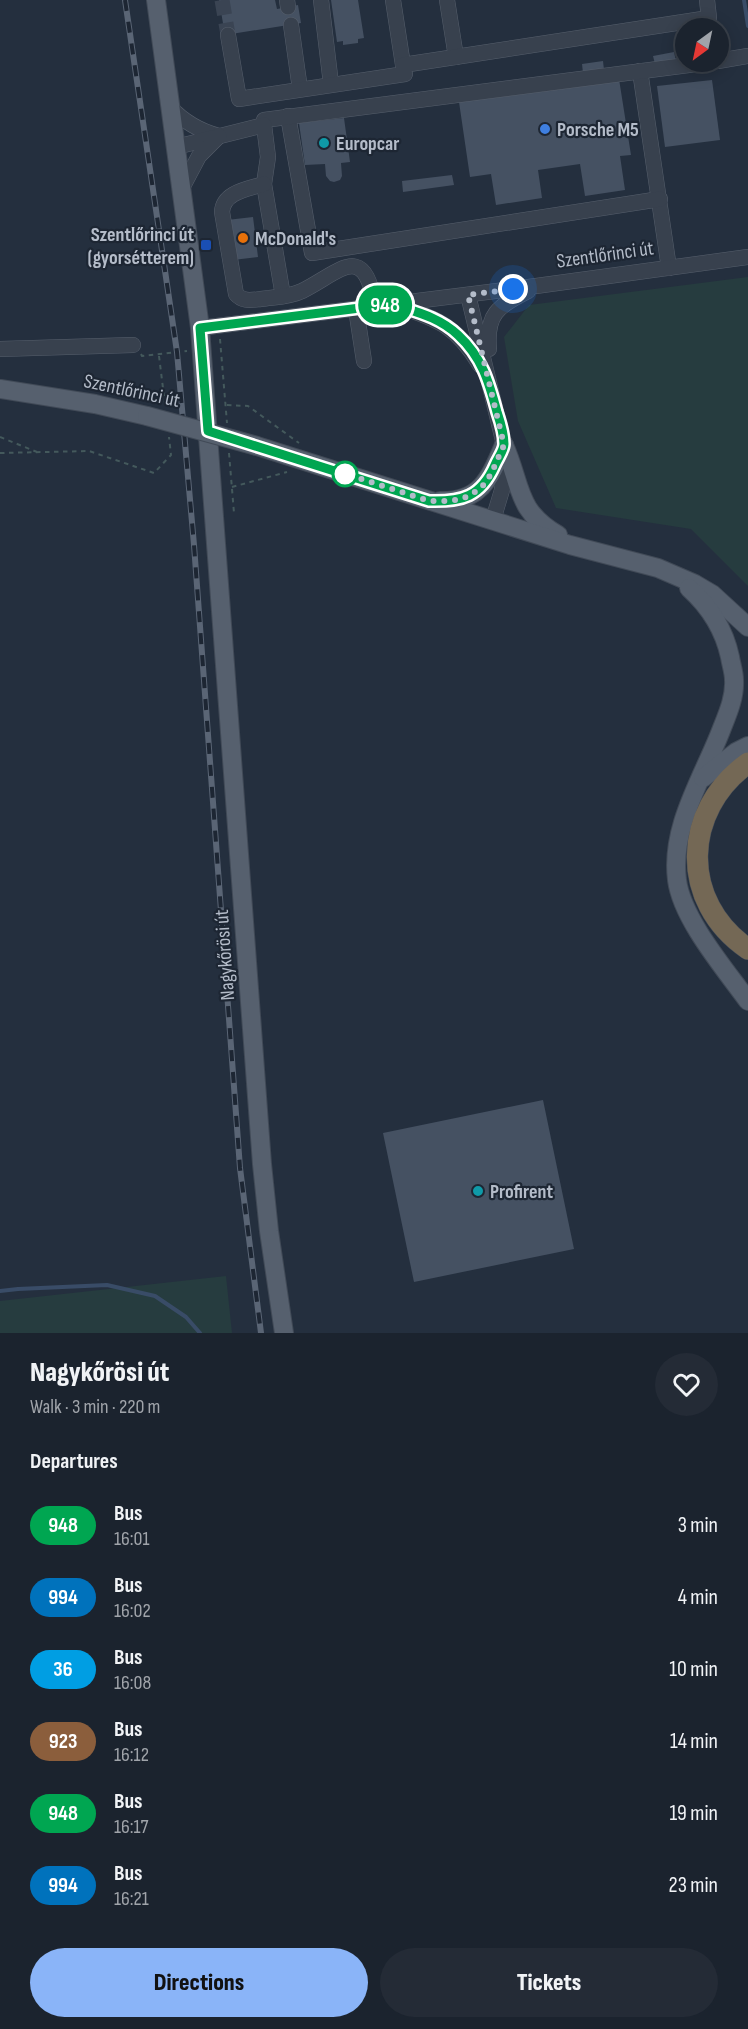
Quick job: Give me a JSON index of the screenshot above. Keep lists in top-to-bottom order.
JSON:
{
  "streets": {
    "main road": ["Szentlőrinci út", "Nagykőrösi út"]
  },
  "crossings": [
    ["Szentlőrinci út", "Nagykőrösi út"]
  ],
  "places": {
    "other": [
      "Porsche M5",
      "Europcar",
      "McDonald's",
      "Profirent"
    ],
    "transit": ["Szentlőrinci út (gyorsétterem)"]
  },
  "lines": ["bus line 948"],
  "north": "bottom left",
  "page": {
    "on_map": "948",
    "heading": [
      ["Nagykőrösi út", "Walk · 3 min · 220 m"],
      "Departures"
    ],
    "list": [
      {
        "mark": "948",
        "name": "Bus",
        "note": "16:01",
        "value": "3 min"
      },
      {
        "mark": "994",
        "name": "Bus",
        "note": "16:02",
        "value": "4 min"
      },
      {
        "mark": "36",
        "name": "Bus",
        "note": "16:08",
        "value": "10 min"
      },
      {
        "mark": "923",
        "name": "Bus",
        "note": "16:12",
        "value": "14 min"
      },
      {
        "mark": "948",
        "name": "Bus",
        "note": "16:17",
        "value": "19 min"
      },
      {
        "mark": "994",
        "name": "Bus",
        "note": "16:21",
        "value": "23 min"
      }
    ],
    "buttons": ["Directions", "Tickets"]
  }
}
